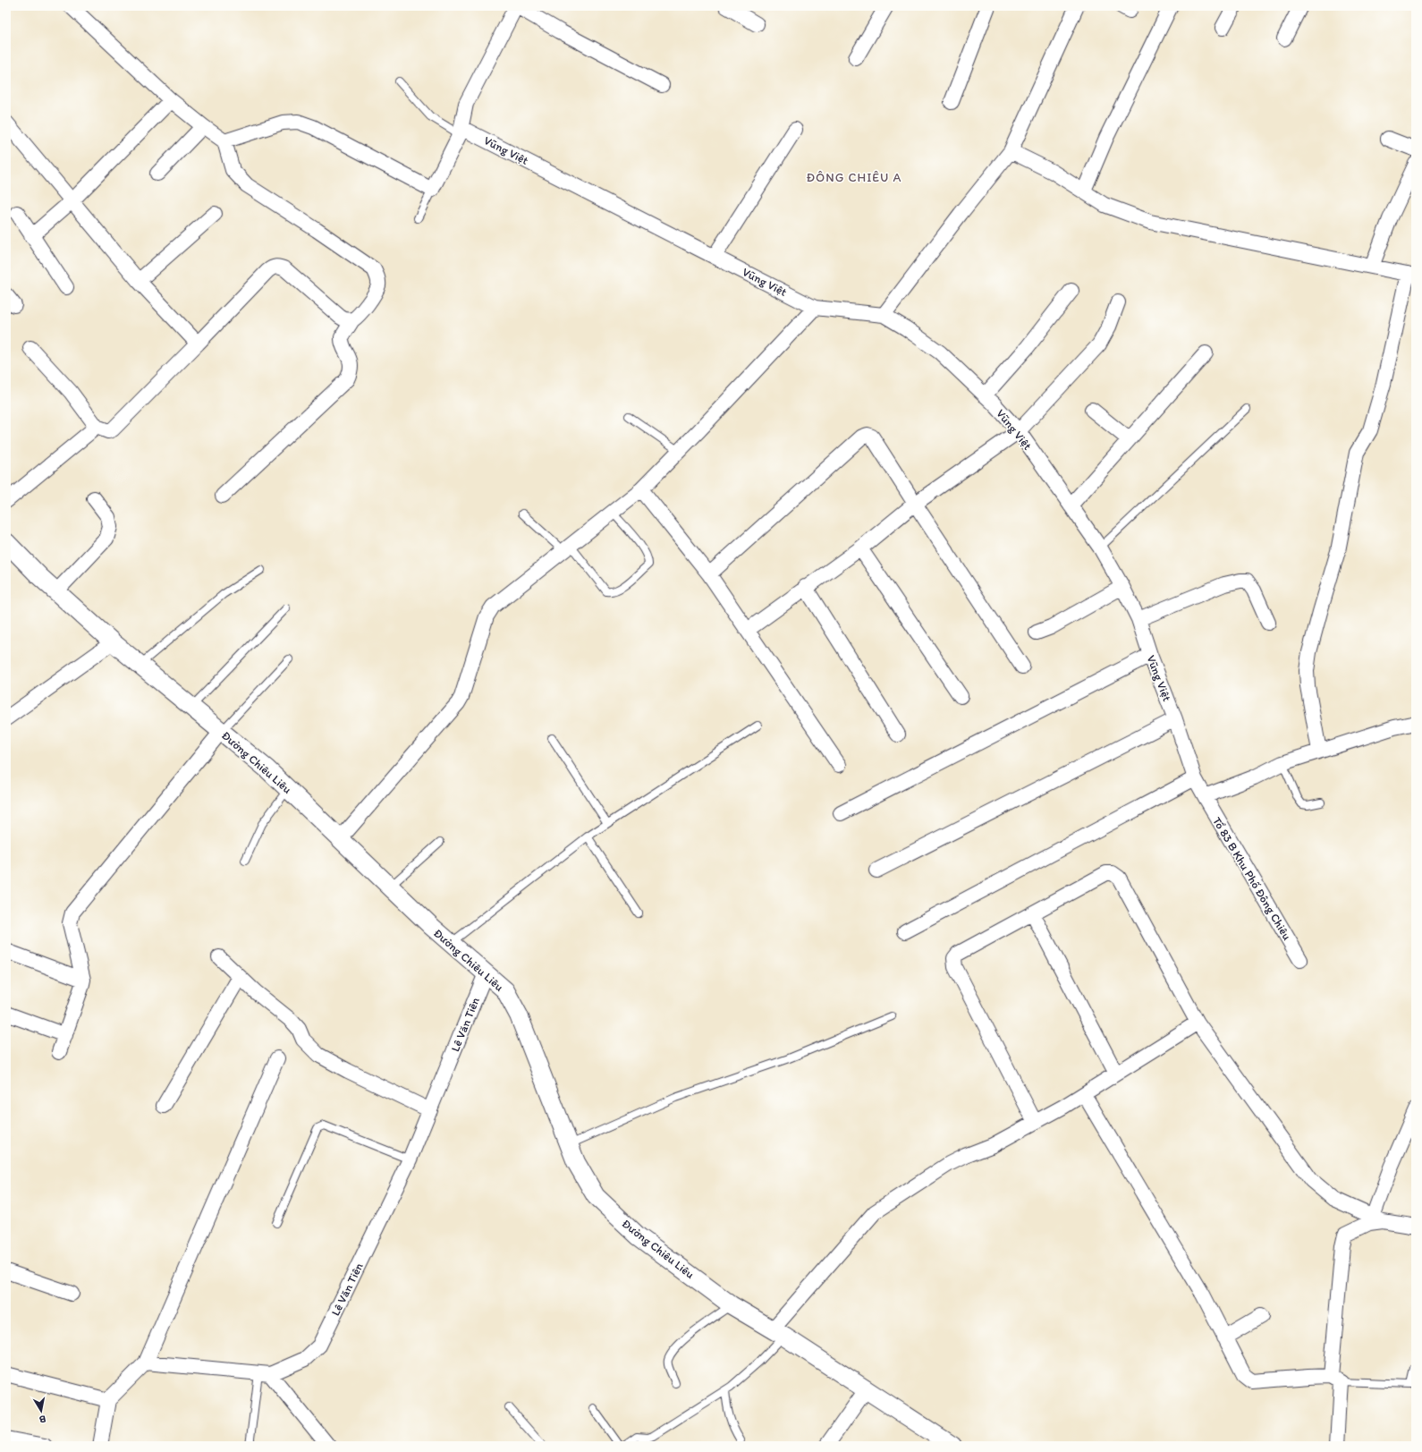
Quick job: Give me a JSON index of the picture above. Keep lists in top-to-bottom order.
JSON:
{
  "streets": {
    "street": [
      "Vũng Việt",
      "Đường Chiêu Liêu",
      "Tổ 83 B Khu Phố Đông Chiêu",
      "Lê Văn Tiên"
    ]
  },
  "crossings": [
    ["Vũng Việt", "Tổ 83 B Khu Phố Đông Chiêu"],
    ["Đường Chiêu Liêu", "Lê Văn Tiên"]
  ],
  "districts": ["ĐÔNG CHIÊU A"],
  "north": "bottom"
}
